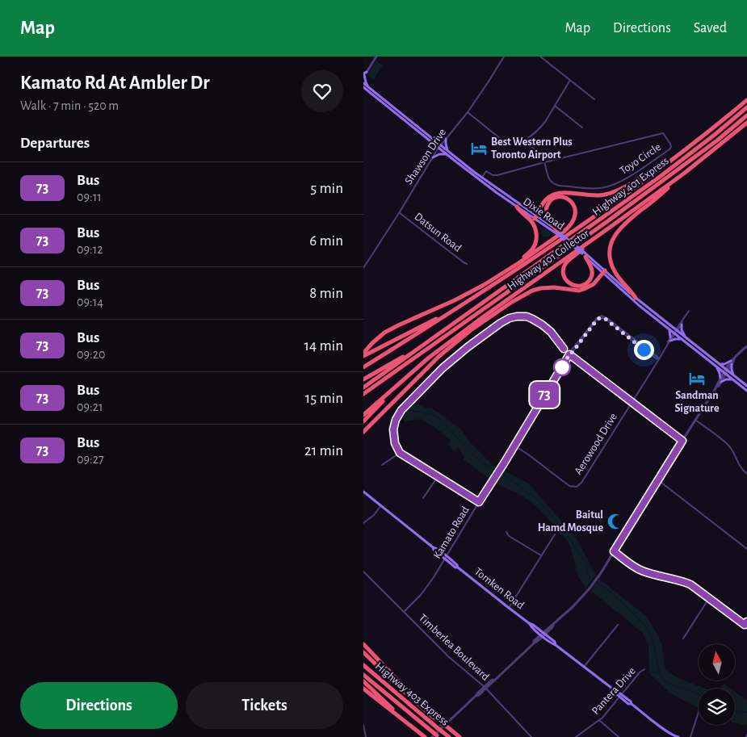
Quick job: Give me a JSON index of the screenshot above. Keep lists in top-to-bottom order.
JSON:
{
  "streets": {
    "highway": ["Highway 401 Express", "Highway 401 Collector", "Highway 403 Express"],
    "main road": ["Dixie Road", "Tomken Road"],
    "street": [
      "Shawson Drive",
      "Toyo Circle",
      "Datsun Road",
      "Aerowood Drive",
      "Kamato Road",
      "Timberlea Boulevard",
      "Pantera Drive"
    ]
  },
  "crossings": [
    ["Shawson Drive", "Dixie Road"],
    ["Shawson Drive", "Datsun Road"],
    ["Toyo Circle", "Dixie Road"],
    ["Dixie Road", "Aerowood Drive"],
    ["Aerowood Drive", "Kamato Road"],
    ["Kamato Road", "Tomken Road"],
    ["Kamato Road", "Timberlea Boulevard"],
    ["Tomken Road", "Pantera Drive"]
  ],
  "places": {
    "hotel": ["Best Western Plus Toronto Airport", "Sandman Signature"],
    "mosque": ["Baitul Hamd Mosque"]
  },
  "lines": ["bus line 73"],
  "north": "top",
  "page": {
    "header": "Map",
    "nav": ["Map", "Directions", "Saved"],
    "heading": [
      ["Kamato Rd At Ambler Dr", "Walk · 7 min · 520 m"],
      "Departures"
    ],
    "on_map": "73",
    "list": [
      {
        "mark": "73",
        "name": "Bus",
        "note": "09:11",
        "value": "5 min"
      },
      {
        "mark": "73",
        "name": "Bus",
        "note": "09:12",
        "value": "6 min"
      },
      {
        "mark": "73",
        "name": "Bus",
        "note": "09:14",
        "value": "8 min"
      },
      {
        "mark": "73",
        "name": "Bus",
        "note": "09:20",
        "value": "14 min"
      },
      {
        "mark": "73",
        "name": "Bus",
        "note": "09:21",
        "value": "15 min"
      },
      {
        "mark": "73",
        "name": "Bus",
        "note": "09:27",
        "value": "21 min"
      }
    ],
    "buttons": ["Directions", "Tickets"]
  }
}
